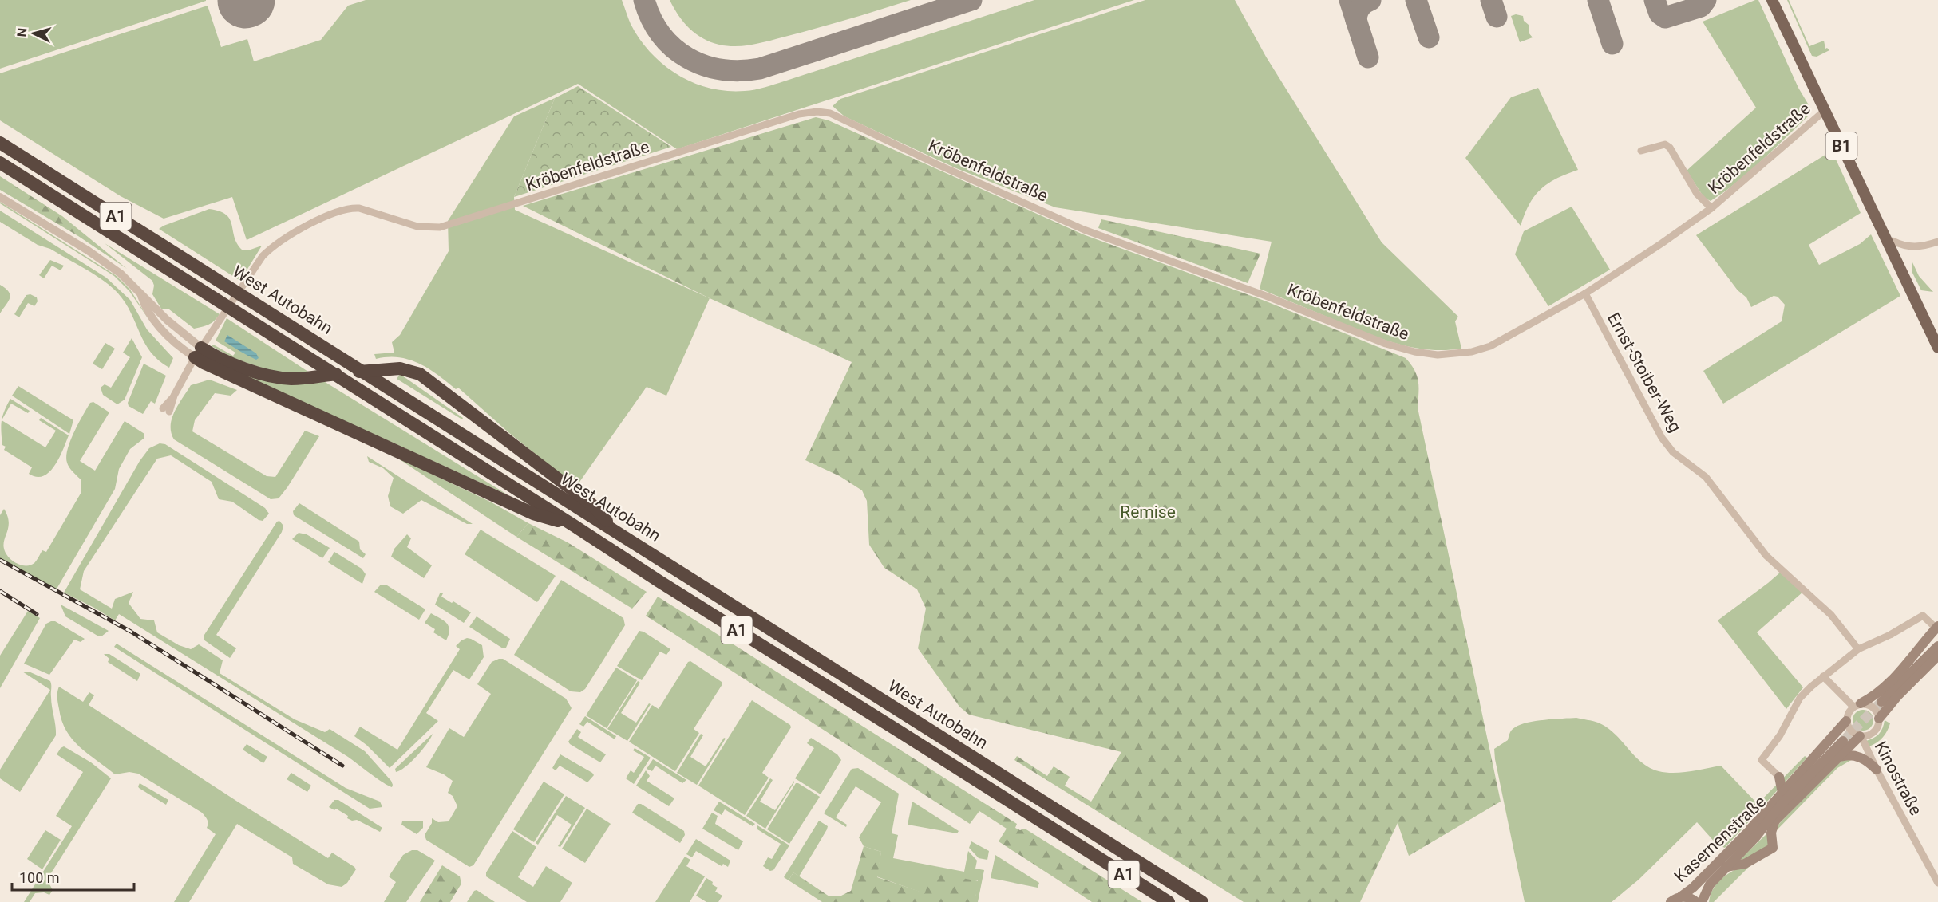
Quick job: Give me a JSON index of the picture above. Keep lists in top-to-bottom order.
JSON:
{
  "streets": {
    "highway": ["A1", "West Autobahn"],
    "main road": ["B1", "Kasernenstraße"],
    "street": ["Kröbenfeldstraße", "Ernst-Stoiber-Weg", "Kinostraße"]
  },
  "crossings": [
    ["B1", "Kröbenfeldstraße"],
    ["Kröbenfeldstraße", "Ernst-Stoiber-Weg"]
  ],
  "parks": ["Remise"],
  "scale_bar": "100 m",
  "north": "left"
}
